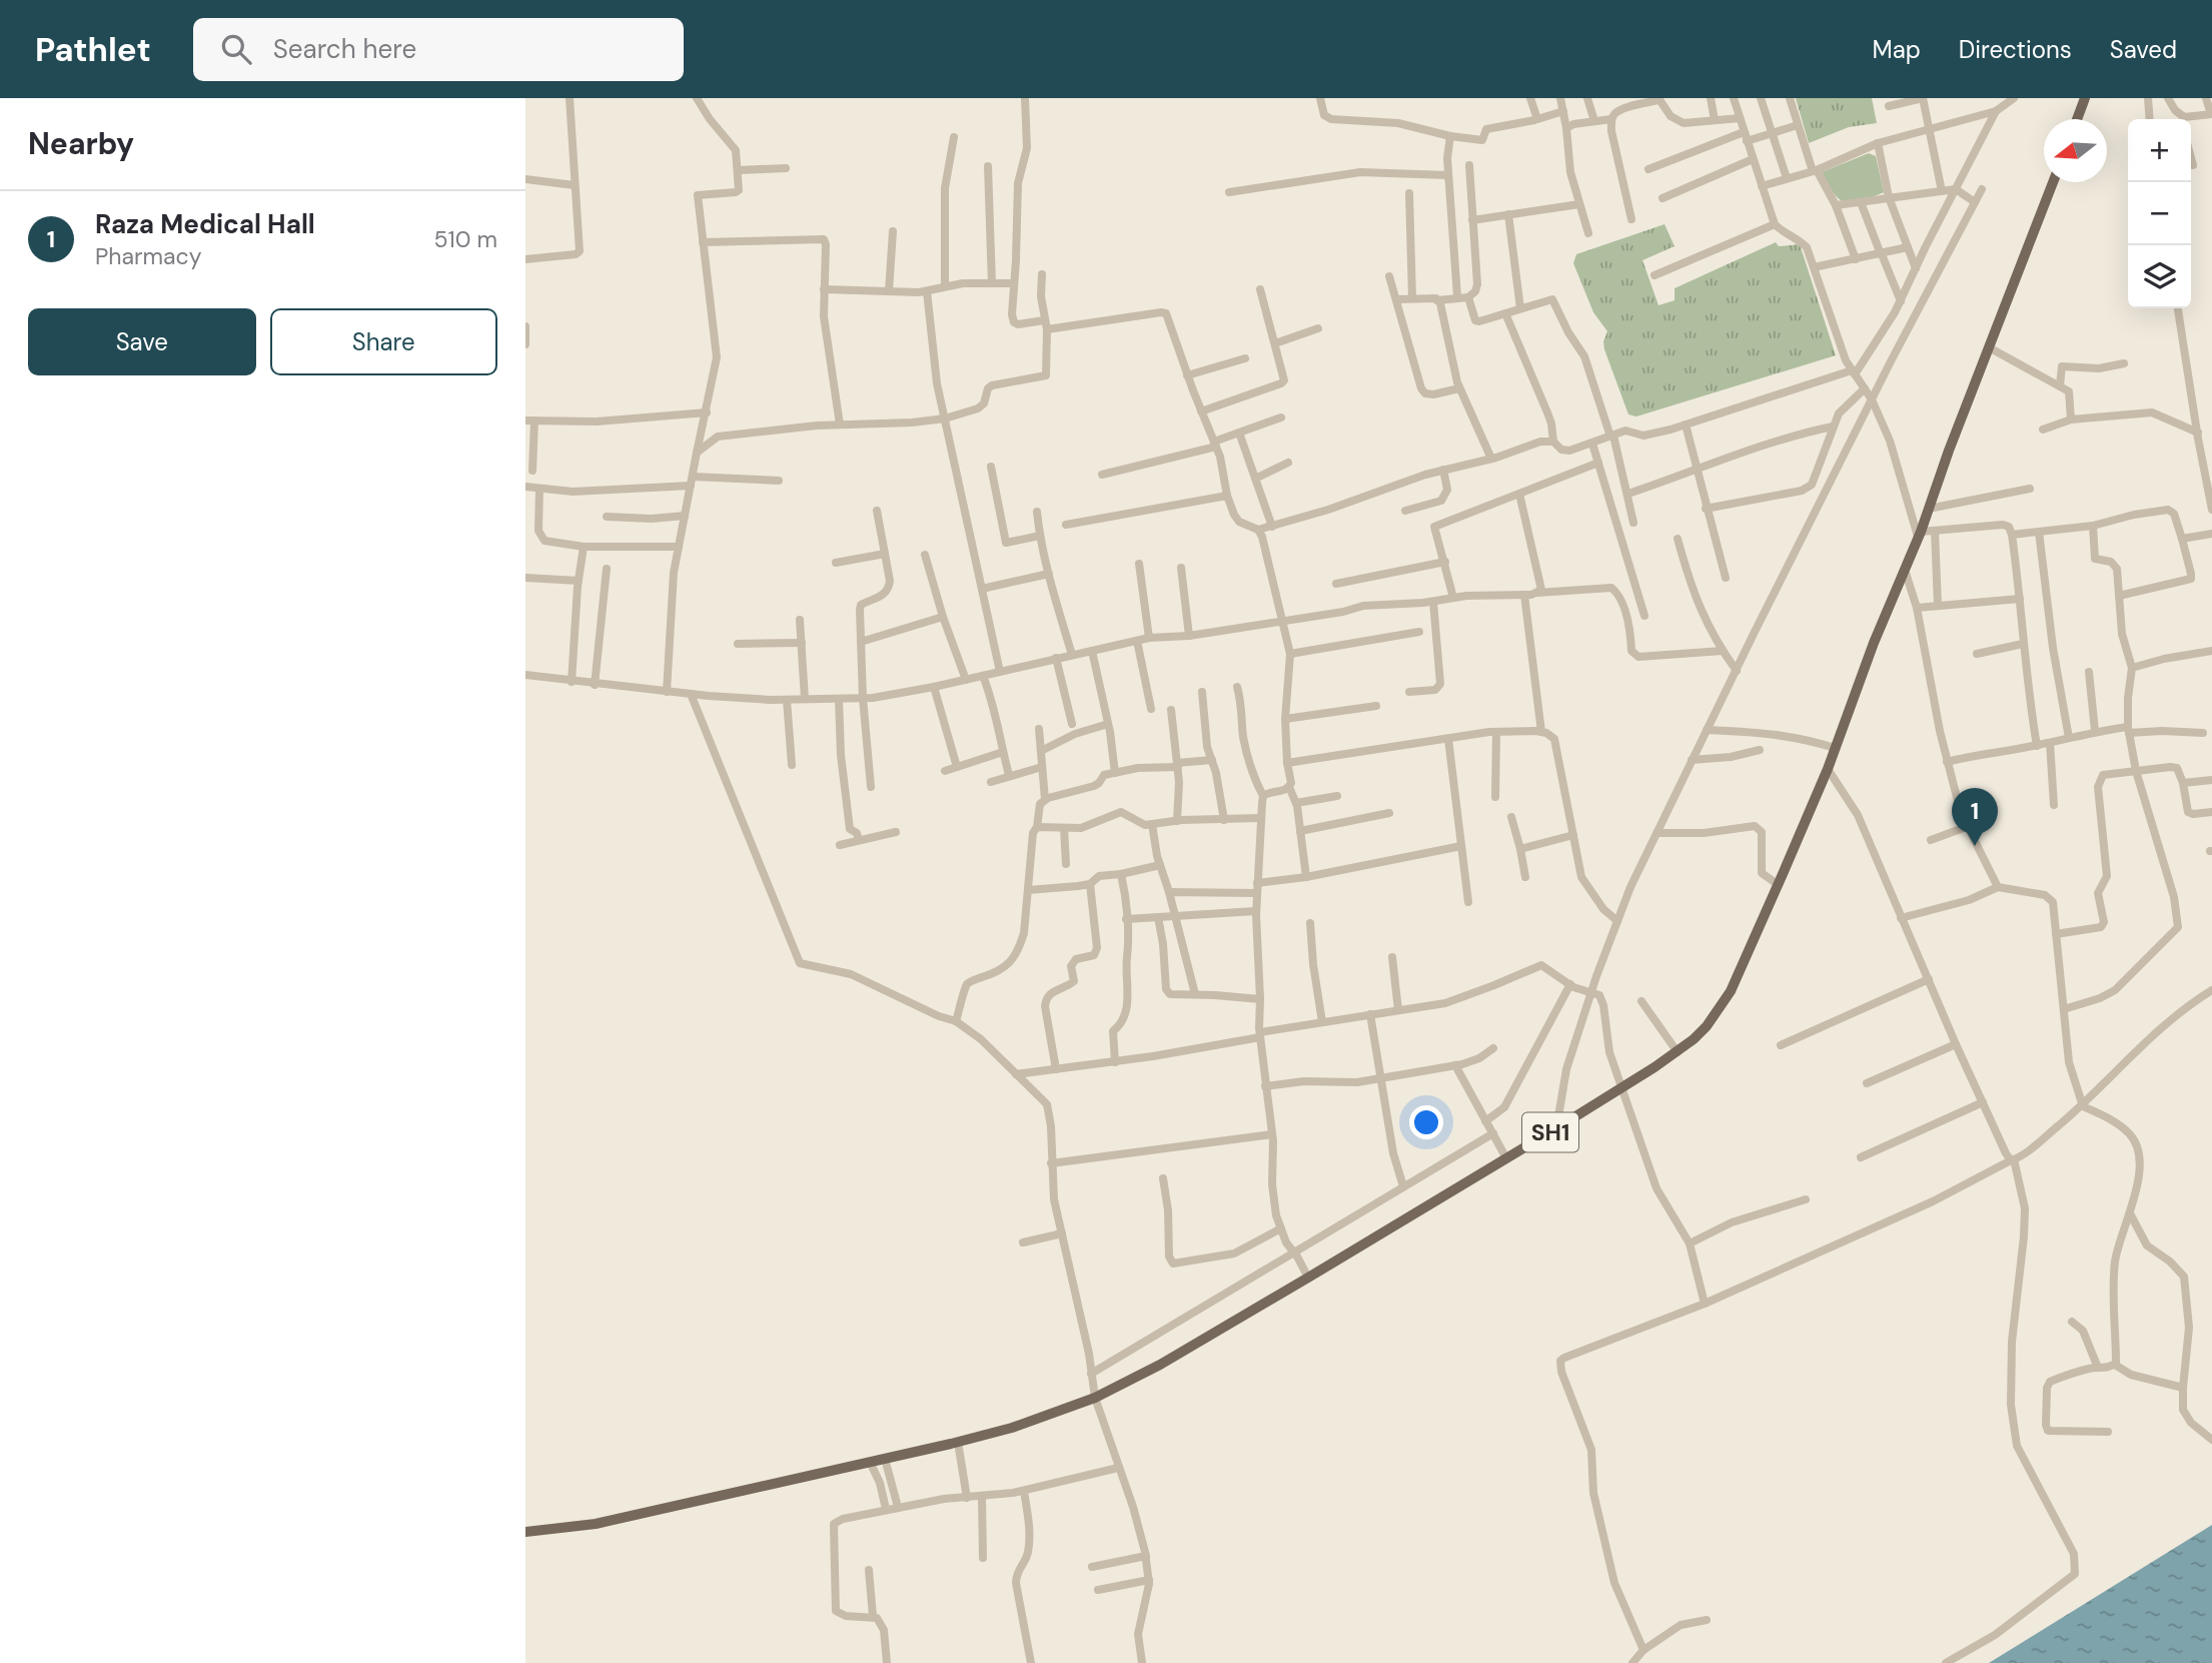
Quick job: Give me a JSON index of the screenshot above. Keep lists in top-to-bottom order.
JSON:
{
  "streets": {
    "main road": ["SH1"]
  },
  "north": "left",
  "page": {
    "header": "Pathlet",
    "search": "Search here",
    "nav": ["Map", "Directions", "Saved"],
    "heading": "Nearby",
    "map_buttons": ["+", "−"],
    "list": [
      {
        "mark": "1",
        "name": "Raza Medical Hall",
        "note": "Pharmacy",
        "value": "510 m"
      }
    ],
    "buttons": ["Save", "Share"],
    "pins": "1"
  }
}
